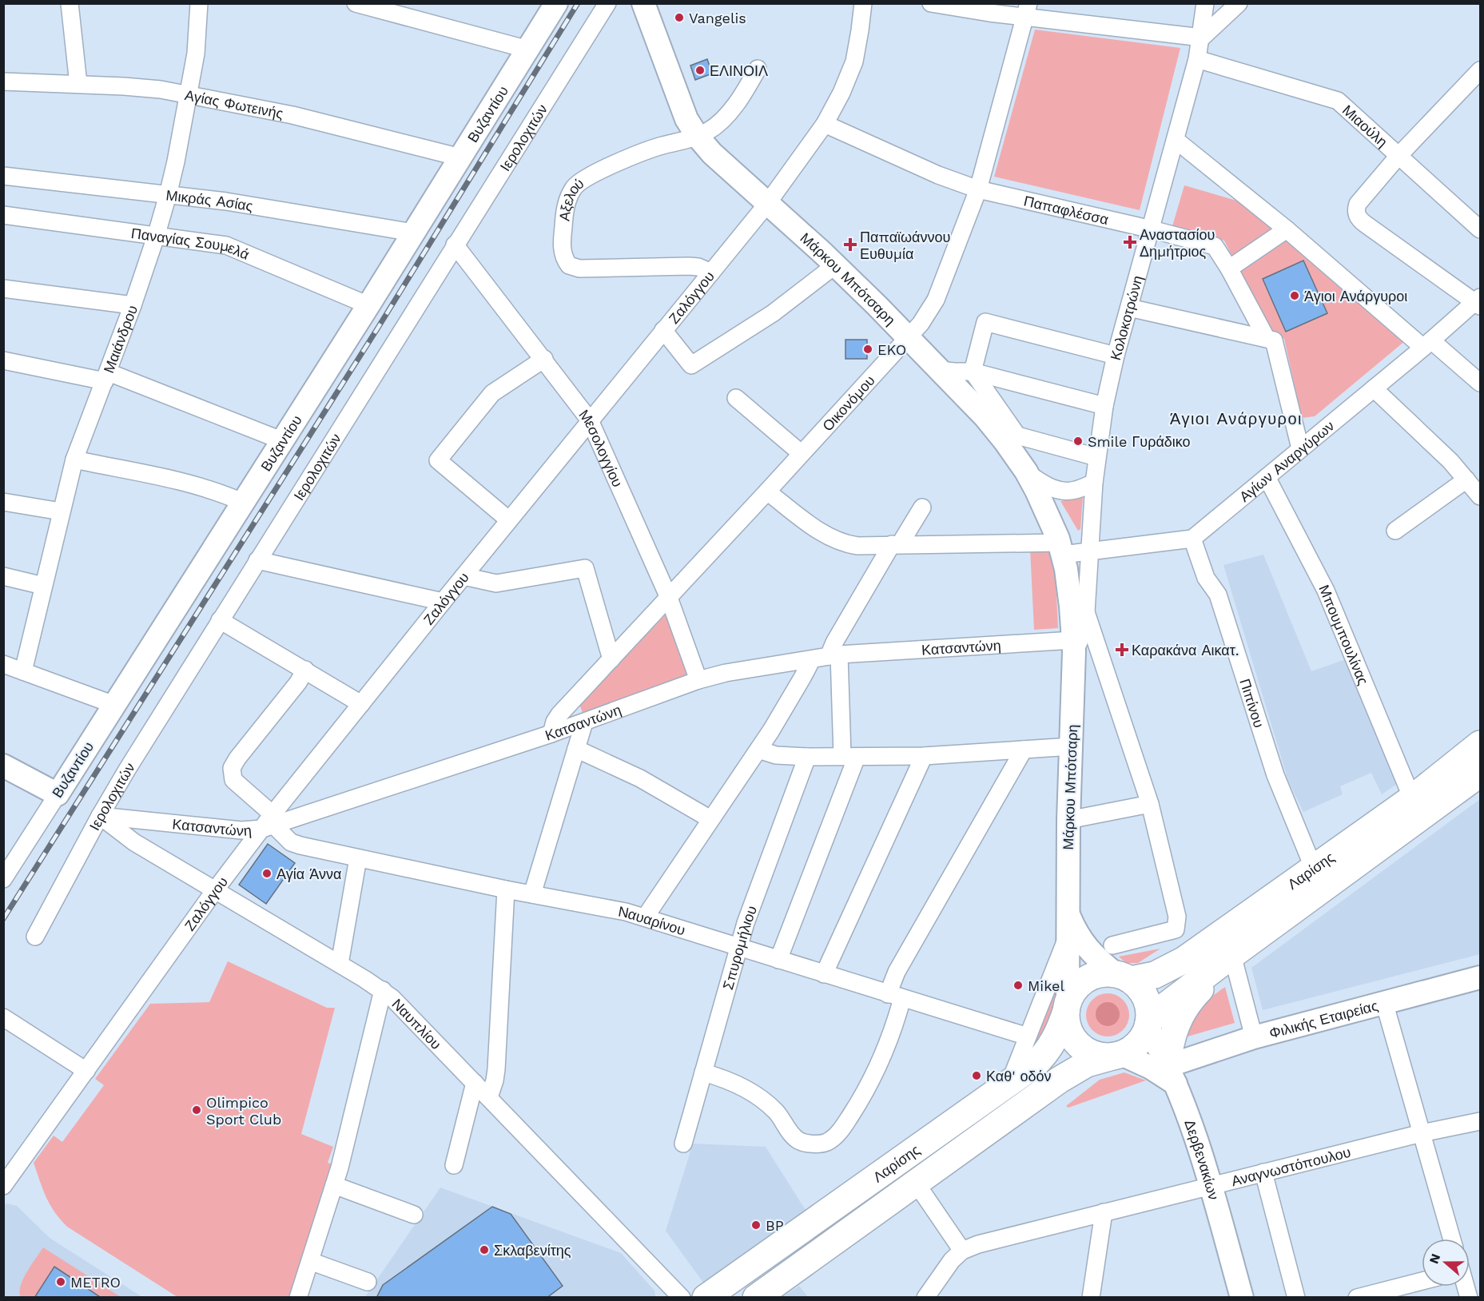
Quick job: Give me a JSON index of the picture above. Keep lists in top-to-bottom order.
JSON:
{
  "streets": {
    "main road": ["Λαρίσης"],
    "street": [
      "Αγίας Φωτεινής",
      "Βυζαντίου",
      "Μιαούλη",
      "Ιερολοχιτών",
      "Μικράς Ασίας",
      "Αξελού",
      "Παπαφλέσσα",
      "Παναγίας Σουμελά",
      "Μάρκου Μπότσαρη",
      "Ζαλόγγου",
      "Κολοκοτρώνη",
      "Μαιάνδρου",
      "Οικονόμου",
      "Μεσολογγίου",
      "Αγίων Αναργύρων",
      "Μπουμπουλίνας",
      "Κατσαντώνη",
      "Πιπίνου",
      "Ναυαρίνου",
      "Σπυρομήλιου",
      "Φιλικής Εταιρείας",
      "Ναυπλίου",
      "Δερβενακίων",
      "Αναγνωστόπουλου"
    ]
  },
  "crossings": [
    ["Αγίας Φωτεινής", "Βυζαντίου"],
    ["Αγίας Φωτεινής", "Μαιάνδρου"],
    ["Βυζαντίου", "Μικράς Ασίας"],
    ["Βυζαντίου", "Παναγίας Σουμελά"],
    ["Μιαούλη", "Κολοκοτρώνη"],
    ["Ιερολοχιτών", "Μεσολογγίου"],
    ["Ιερολοχιτών", "Κατσαντώνη"],
    ["Ιερολοχιτών", "Ναυπλίου"],
    ["Μικράς Ασίας", "Μαιάνδρου"],
    ["Αξελού", "Μάρκου Μπότσαρη"],
    ["Αξελού", "Ζαλόγγου"],
    ["Παπαφλέσσα", "Ζαλόγγου"],
    ["Παπαφλέσσα", "Κολοκοτρώνη"],
    ["Παπαφλέσσα", "Οικονόμου"],
    ["Παπαφλέσσα", "Αγίων Αναργύρων"],
    ["Παναγίας Σουμελά", "Μαιάνδρου"],
    ["Μάρκου Μπότσαρη", "Ζαλόγγου"],
    ["Μάρκου Μπότσαρη", "Κολοκοτρώνη"],
    ["Μάρκου Μπότσαρη", "Οικονόμου"],
    ["Μάρκου Μπότσαρη", "Κατσαντώνη"],
    ["Μάρκου Μπότσαρη", "Λαρίσης"],
    ["Μάρκου Μπότσαρη", "Δερβενακίων"],
    ["Ζαλόγγου", "Μεσολογγίου"],
    ["Ζαλόγγου", "Κατσαντώνη"],
    ["Ζαλόγγου", "Ναυαρίνου"],
    ["Ζαλόγγου", "Ναυπλίου"],
    ["Οικονόμου", "Μεσολογγίου"],
    ["Οικονόμου", "Κατσαντώνη"],
    ["Μεσολογγίου", "Κατσαντώνη"],
    ["Αγίων Αναργύρων", "Μπουμπουλίνας"],
    ["Αγίων Αναργύρων", "Πιπίνου"],
    ["Μπουμπουλίνας", "Λαρίσης"],
    ["Κατσαντώνη", "Ναυαρίνου"],
    ["Κατσαντώνη", "Ναυπλίου"],
    ["Πιπίνου", "Λαρίσης"],
    ["Λαρίσης", "Δερβενακίων"],
    ["Ναυαρίνου", "Σπυρομήλιου"],
    ["Φιλικής Εταιρείας", "Δερβενακίων"],
    ["Δερβενακίων", "Αναγνωστόπουλου"]
  ],
  "districts": ["Άγιοι Ανάργυροι"],
  "places": {
    "other": [
      "Vangelis",
      "ΕΛΙΝΟΙΛ",
      "Άγιοι Ανάργυροι",
      "EKO",
      "Smile Γυράδικο",
      "Αγία Άννα",
      "Mikel",
      "Καθ' οδόν",
      "Olimpico Sport Club",
      "BP",
      "Σκλαβενίτης",
      "METRO"
    ],
    "health": ["Αναστασίου Δημήτριος", "Παπαϊωάννου Ευθυμία", "Καρακάνα Αικατ."]
  },
  "north": "left"
}
